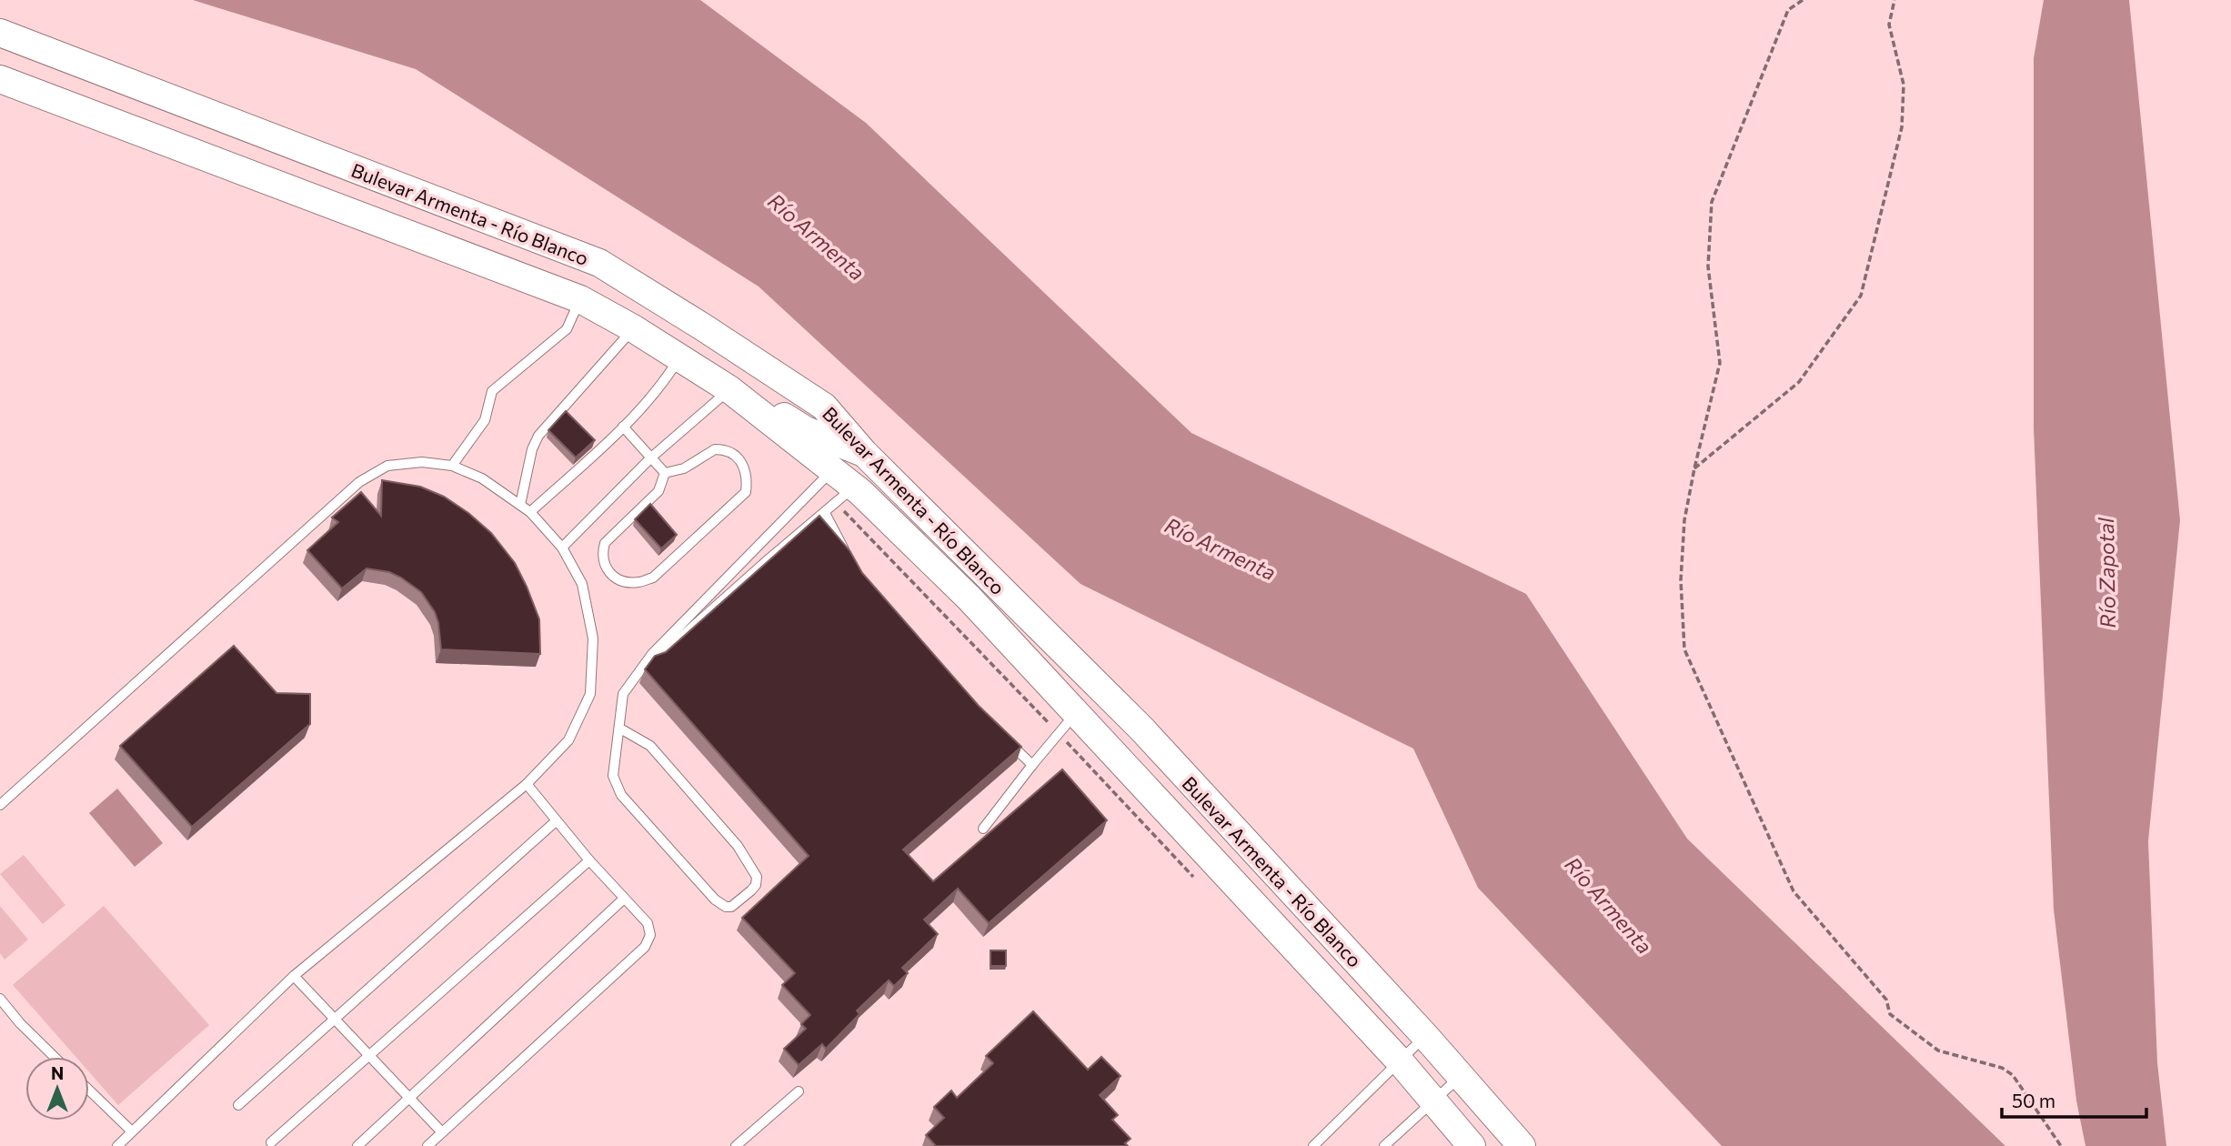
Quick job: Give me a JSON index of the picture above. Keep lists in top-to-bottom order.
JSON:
{
  "streets": {
    "main road": ["Bulevar Armenta - Río Blanco"]
  },
  "water": ["Río Armenta", "Río Zapotal"],
  "scale_bar": "50 m",
  "north": "top"
}
